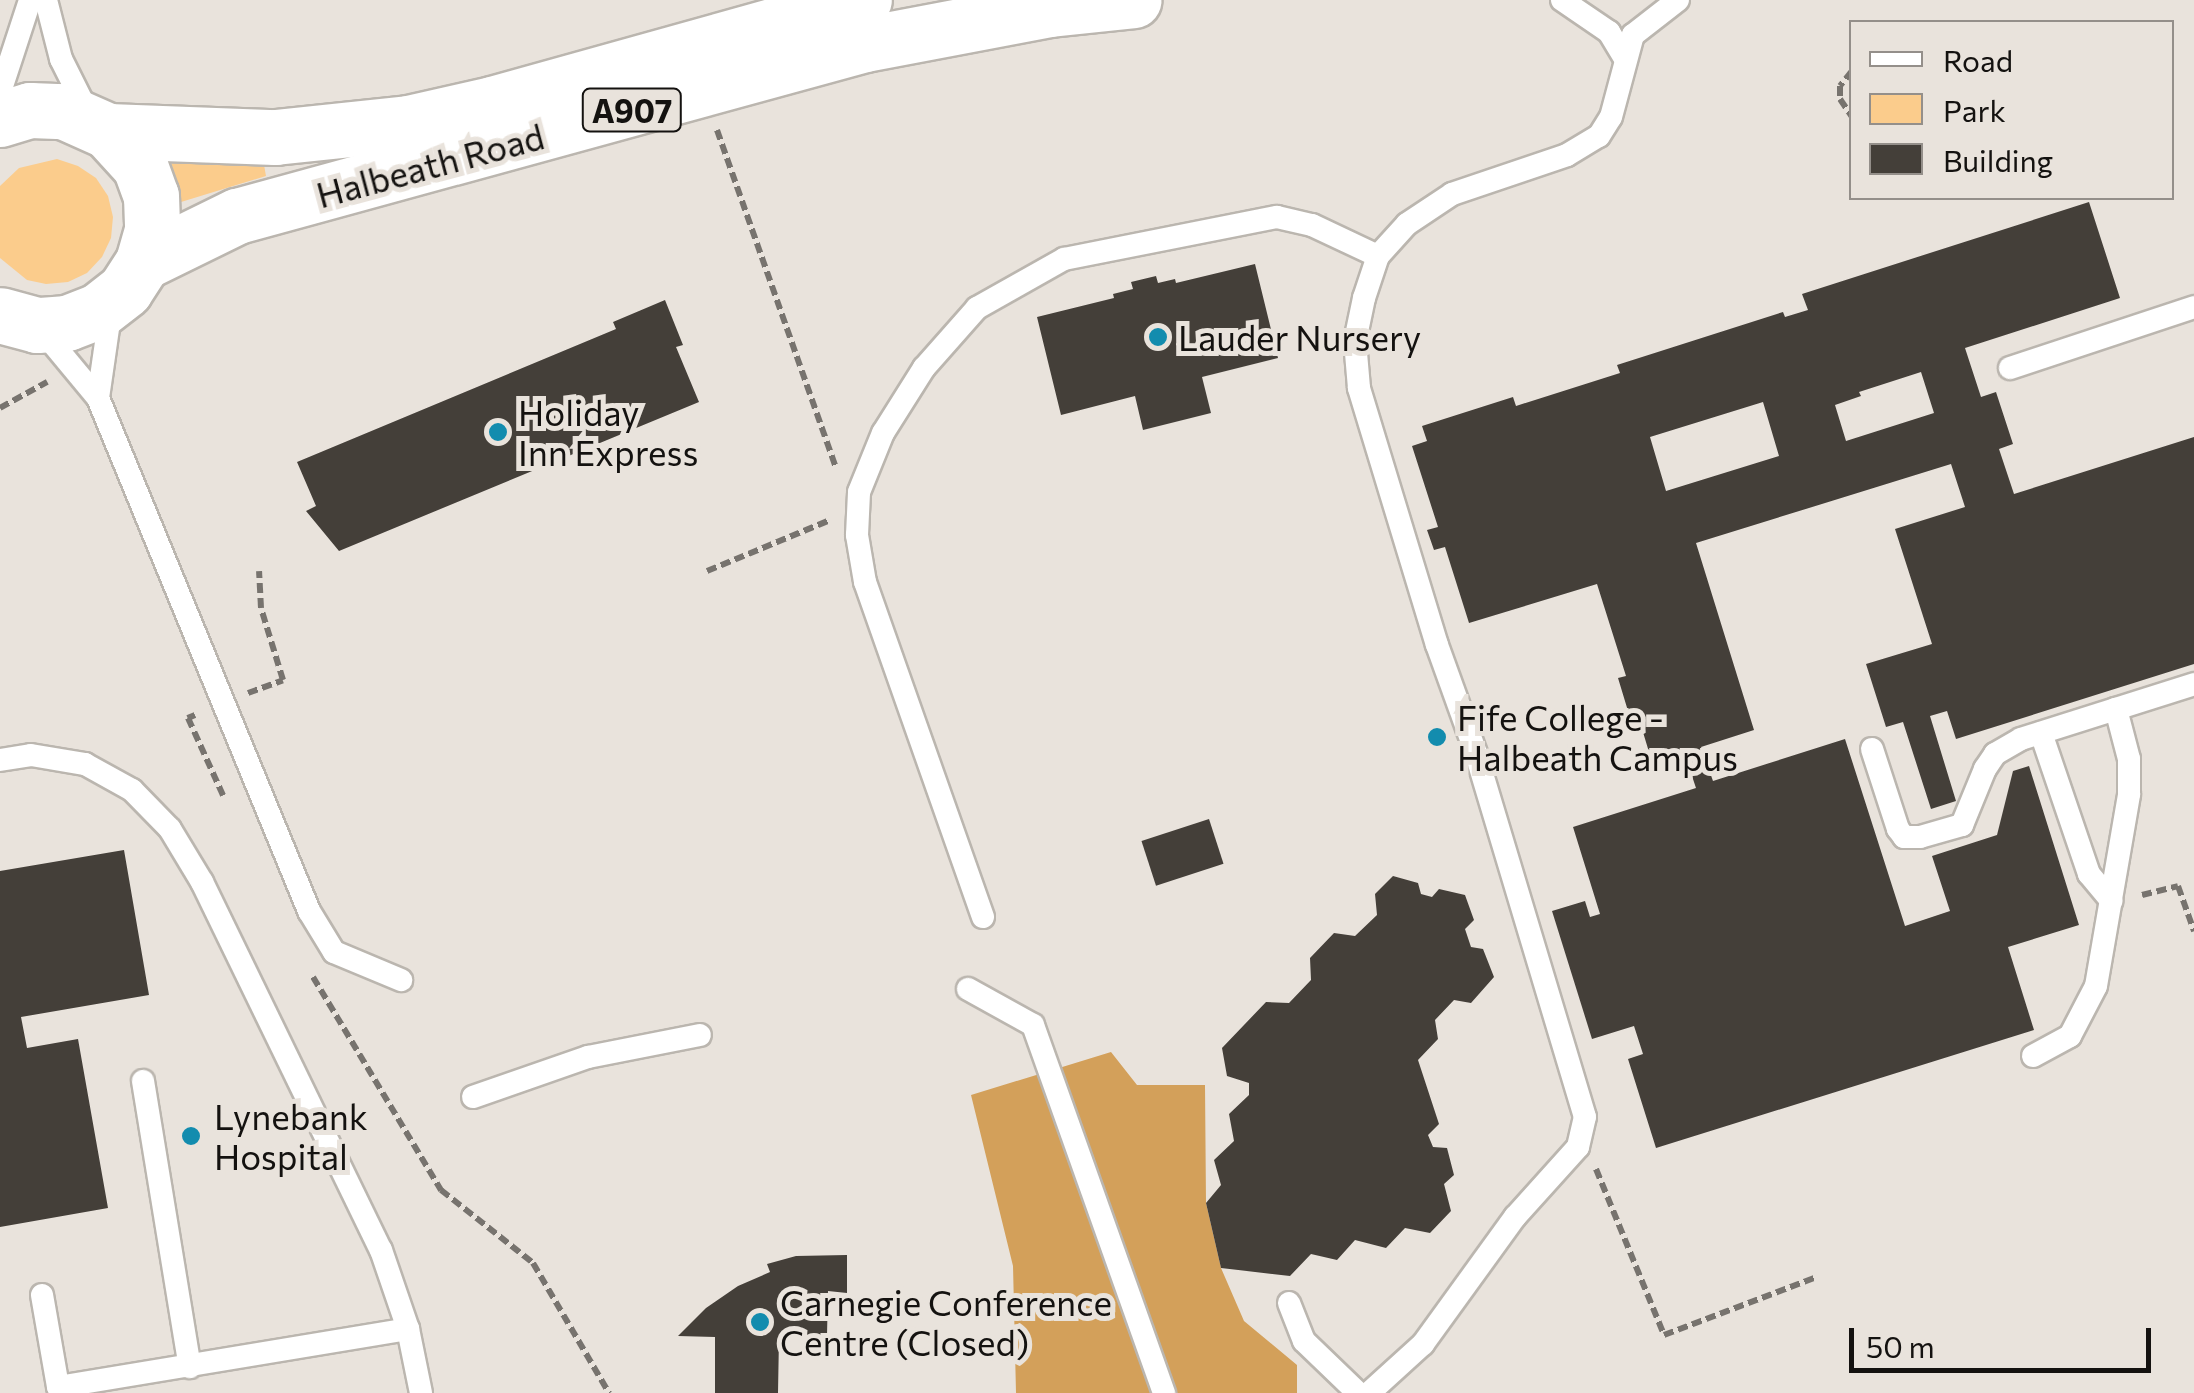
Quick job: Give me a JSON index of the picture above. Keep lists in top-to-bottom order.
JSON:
{
  "streets": {
    "main road": ["A907", "Halbeath Road"]
  },
  "crossings": [
    ["A907", "Halbeath Road"]
  ],
  "places": [
    "Lauder Nursery",
    "Holiday Inn Express",
    "Fife College - Halbeath Campus",
    "Lynebank Hospital",
    "Carnegie Conference Centre (Closed)"
  ],
  "legend": ["Road", "Park", "Building"],
  "scale_bar": "50 m"
}
